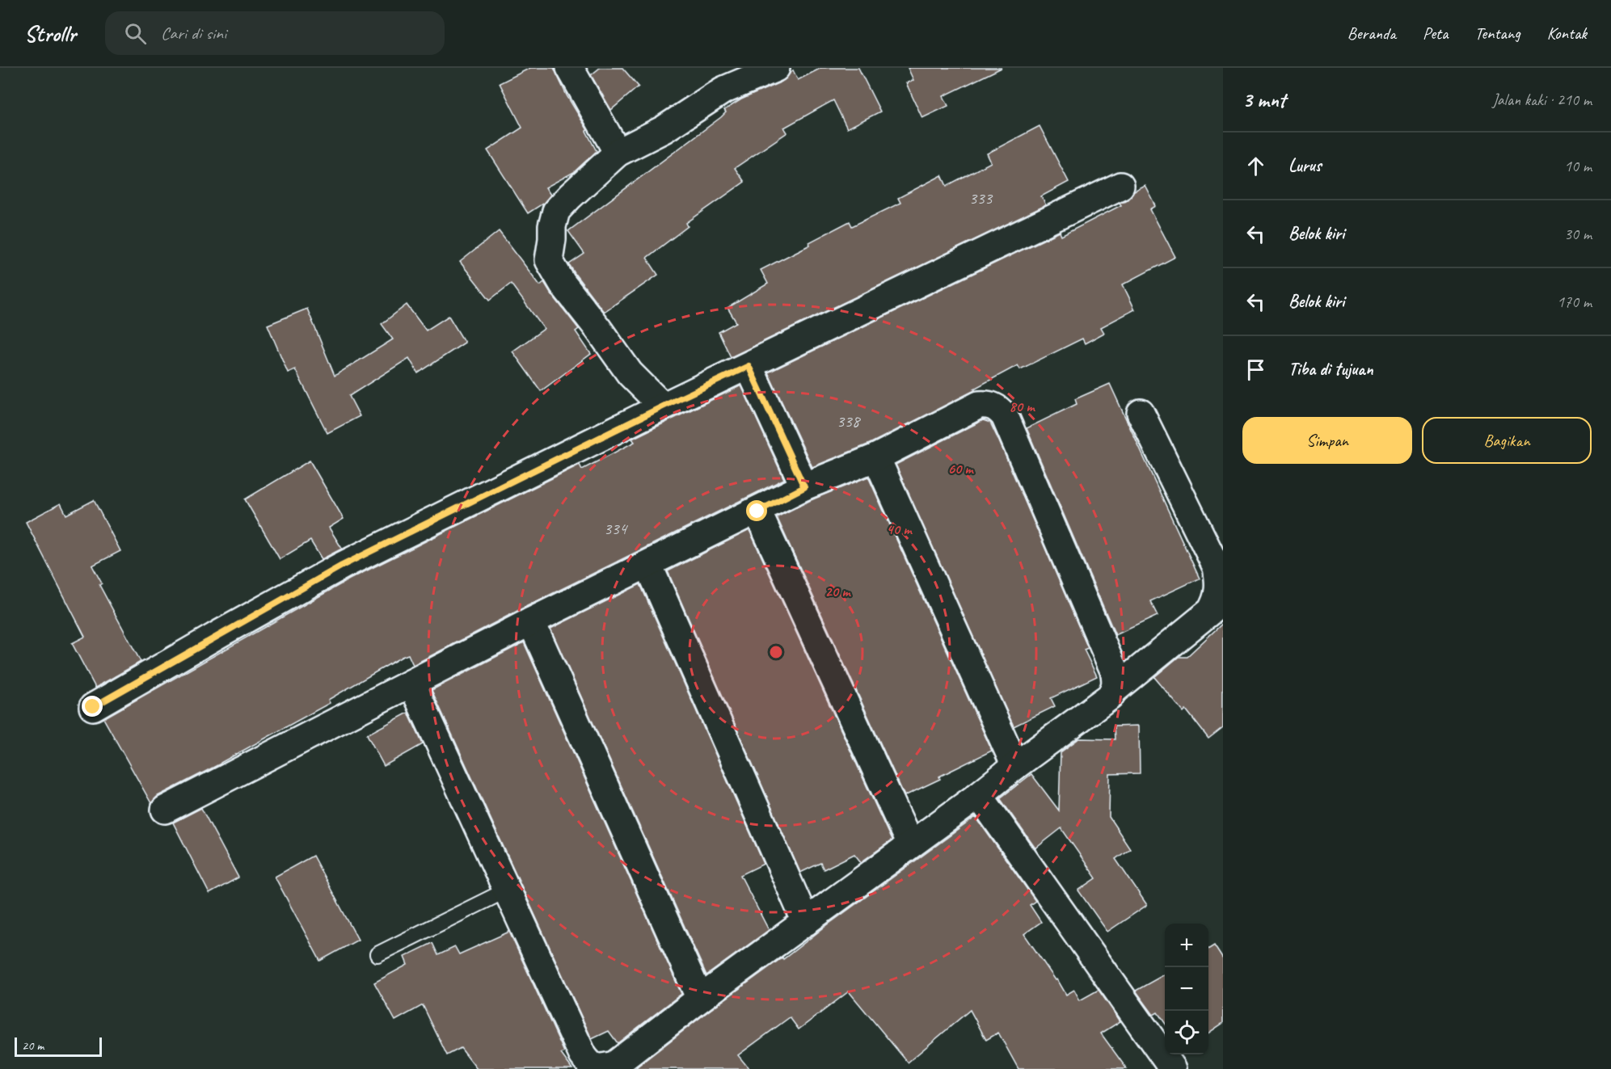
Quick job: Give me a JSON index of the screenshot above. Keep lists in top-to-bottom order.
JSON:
{
  "house_numbers": ["333", "338", "334"],
  "scale_bar": "20 m",
  "page": {
    "header": "Strollr",
    "search": "Cari di sini",
    "nav": [
      "Beranda",
      "Peta",
      "Tentang",
      "Kontak"
    ],
    "heading": ["3 mnt", "Jalan kaki · 210 m"],
    "list": [
      ["Lurus", "10 m"],
      ["Belok kiri", "30 m"],
      ["Belok kiri", "170 m"],
      "Tiba di tujuan"
    ],
    "buttons": ["Simpan", "Bagikan"],
    "map_buttons": ["+", "−"],
    "scale": "20 m"
  },
  "rings": [
    "80 m",
    "60 m",
    "40 m",
    "20 m"
  ]
}
